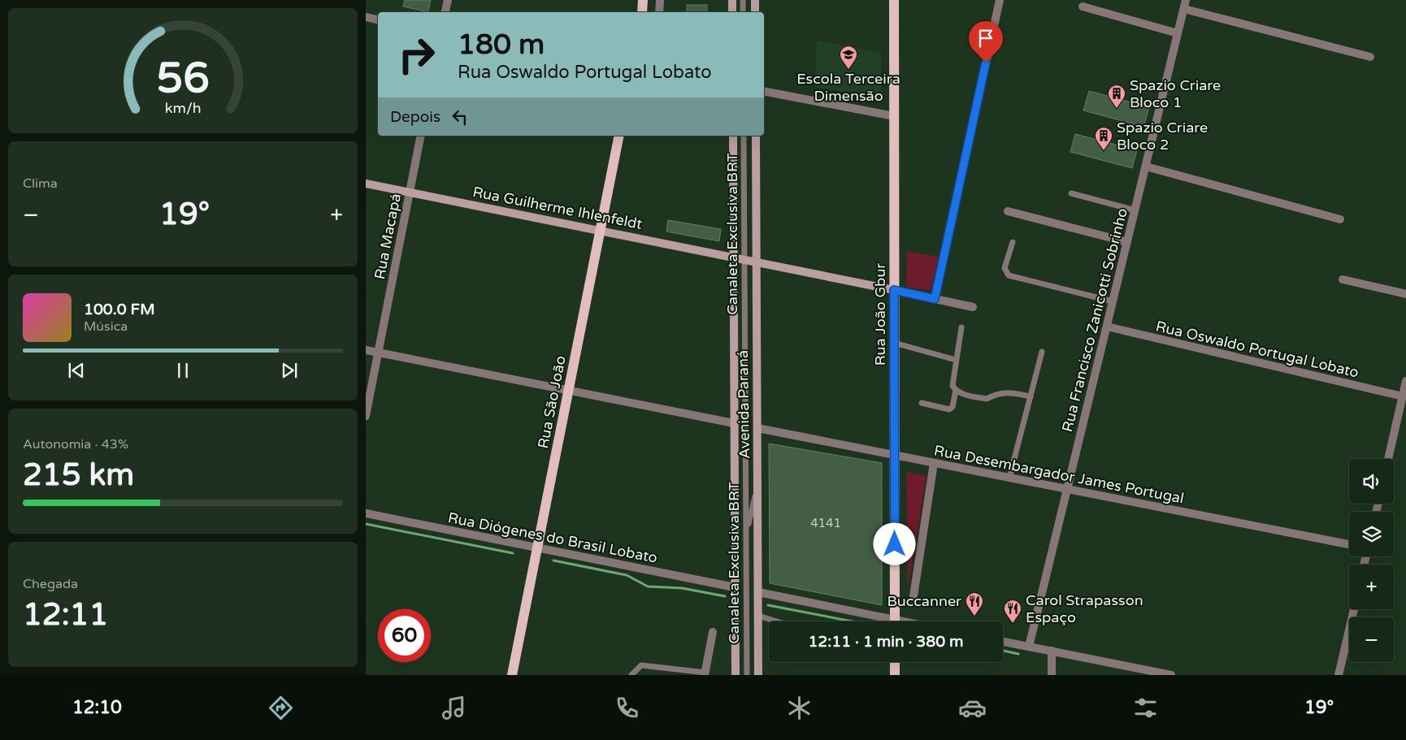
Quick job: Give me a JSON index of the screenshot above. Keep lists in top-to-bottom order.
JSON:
{
  "streets": {
    "main road": ["Rua João Gbur", "Rua São João"],
    "street": [
      "Rua Guilherme Ihlenfeldt",
      "Rua Macapá",
      "Rua Francisco Zanicotti Sobrinho",
      "Rua Oswaldo Portugal Lobato",
      "Avenida Paraná",
      "Rua Desembargador James Portugal",
      "Rua Diógenes do Brasil Lobato"
    ],
    "lane": ["Canaleta Exclusiva BRT"]
  },
  "crossings": [
    ["Rua Guilherme Ihlenfeldt", "Canaleta Exclusiva BRT"],
    ["Rua Guilherme Ihlenfeldt", "Rua Macapá"],
    ["Rua Guilherme Ihlenfeldt", "Rua São João"],
    ["Rua Guilherme Ihlenfeldt", "Avenida Paraná"],
    ["Rua João Gbur", "Rua Desembargador James Portugal"],
    ["Rua Francisco Zanicotti Sobrinho", "Rua Oswaldo Portugal Lobato"],
    ["Rua Francisco Zanicotti Sobrinho", "Rua Desembargador James Portugal"],
    ["Rua São João", "Rua Diógenes do Brasil Lobato"],
    ["Avenida Paraná", "Rua Desembargador James Portugal"],
    ["Avenida Paraná", "Rua Diógenes do Brasil Lobato"]
  ],
  "places": {
    "school or university": ["Escola Terceira Dimensão"],
    "building": ["Spazio Criare Bloco 1", "Spazio Criare Bloco 2"],
    "restaurant": ["Buccanner", "Carol Strapasson Espaço"]
  },
  "house_numbers": ["4141"],
  "page": {
    "turn": ["180 m", "Rua Oswaldo Portugal Lobato"],
    "then": "Depois",
    "tile": [
      "Clima",
      ["Autonomia · 43%", "215 km"],
      ["Chegada", "12:11"]
    ],
    "heat": ["−", "19°", "+"],
    "song": ["100.0 FM", "Música"],
    "map_buttons": ["+", "−"],
    "limit": "60",
    "trip": "12:11 · 1 min · 380 m",
    "tabs": ["12:10", "19°"],
    "gauge": ["56", "km/h"]
  }
}
